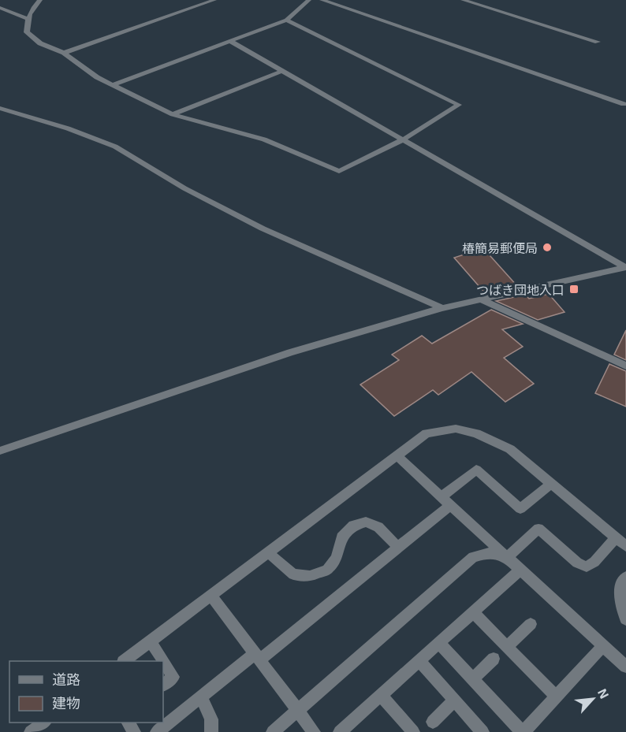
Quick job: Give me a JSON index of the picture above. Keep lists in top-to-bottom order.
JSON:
{
  "places": {
    "other": ["椿簡易郵便局"],
    "transit": ["つばき団地入口"]
  },
  "legend": ["道路", "建物"],
  "north": "top right"
}
